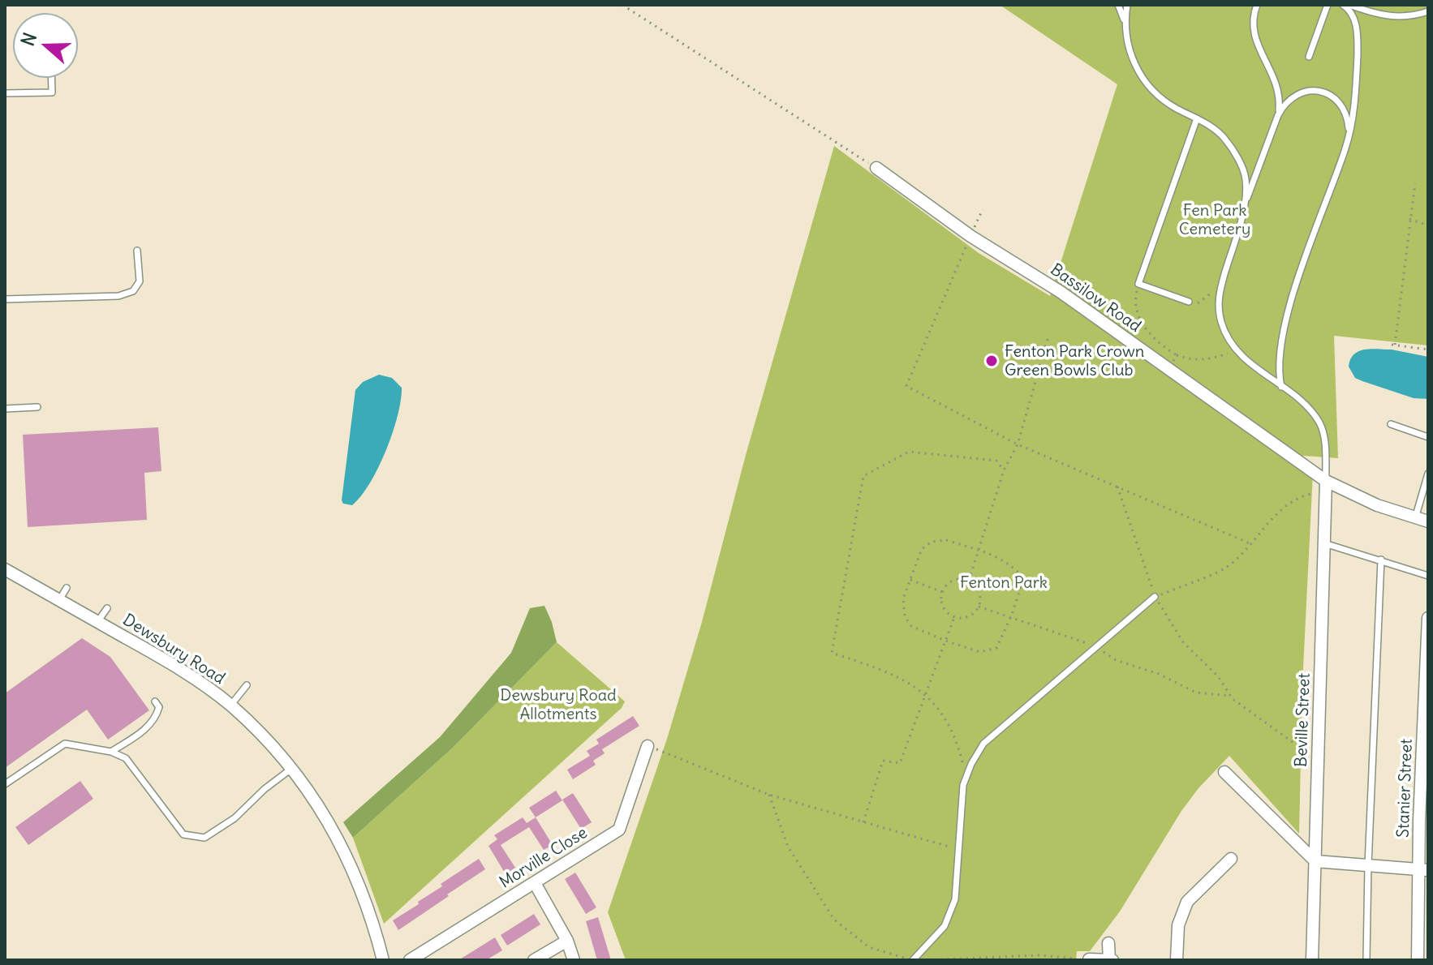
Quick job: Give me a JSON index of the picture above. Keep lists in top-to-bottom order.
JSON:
{
  "streets": {
    "street": [
      "Bassilow Road",
      "Dewsbury Road",
      "Beville Street",
      "Stanier Street",
      "Morville Close"
    ]
  },
  "crossings": [
    ["Bassilow Road", "Beville Street"]
  ],
  "parks": ["Fen Park Cemetery", "Fenton Park", "Dewsbury Road Allotments"],
  "places": ["Fenton Park Crown Green Bowls Club"],
  "north": "left"
}
